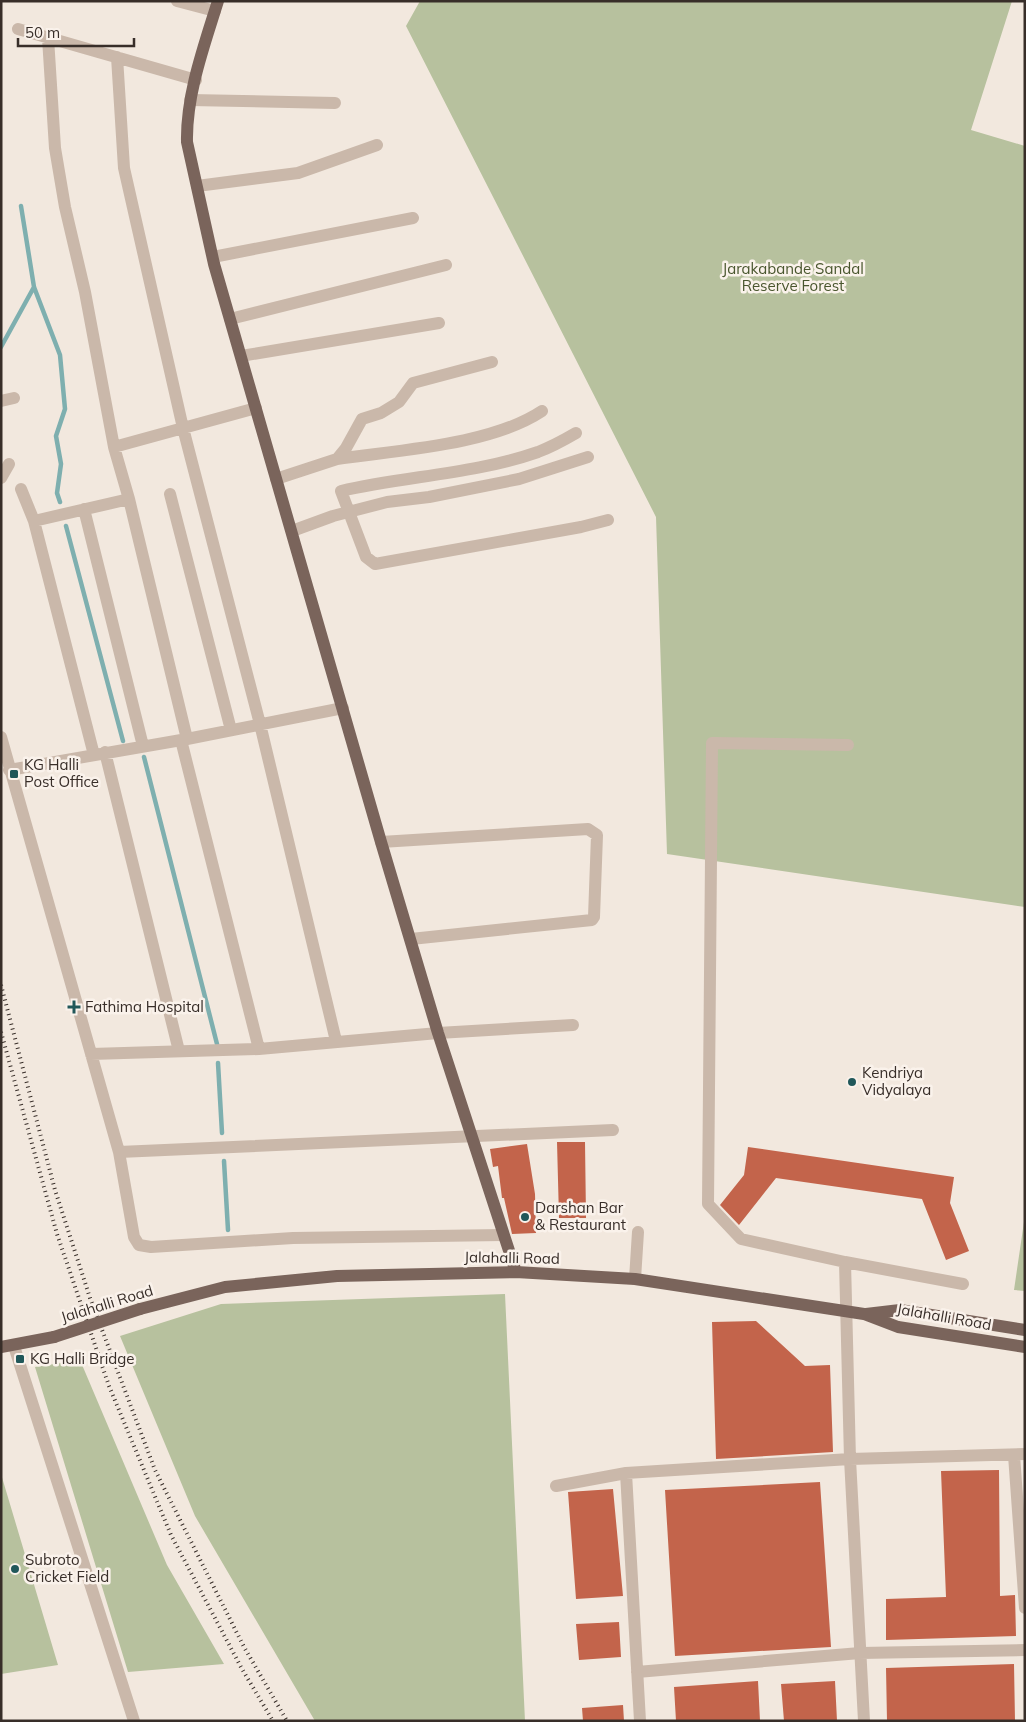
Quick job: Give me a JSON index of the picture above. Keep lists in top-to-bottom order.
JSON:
{
  "streets": {
    "main road": ["Jalahalli Road"]
  },
  "parks": ["Jarakabande Sandal Reserve Forest"],
  "places": {
    "transit": ["KG Halli Post Office", "KG Halli Bridge"],
    "health": ["Fathima Hospital"],
    "other": ["Kendriya Vidyalaya", "Darshan Bar & Restaurant", "Subroto Cricket Field"]
  },
  "scale_bar": "50 m"
}
